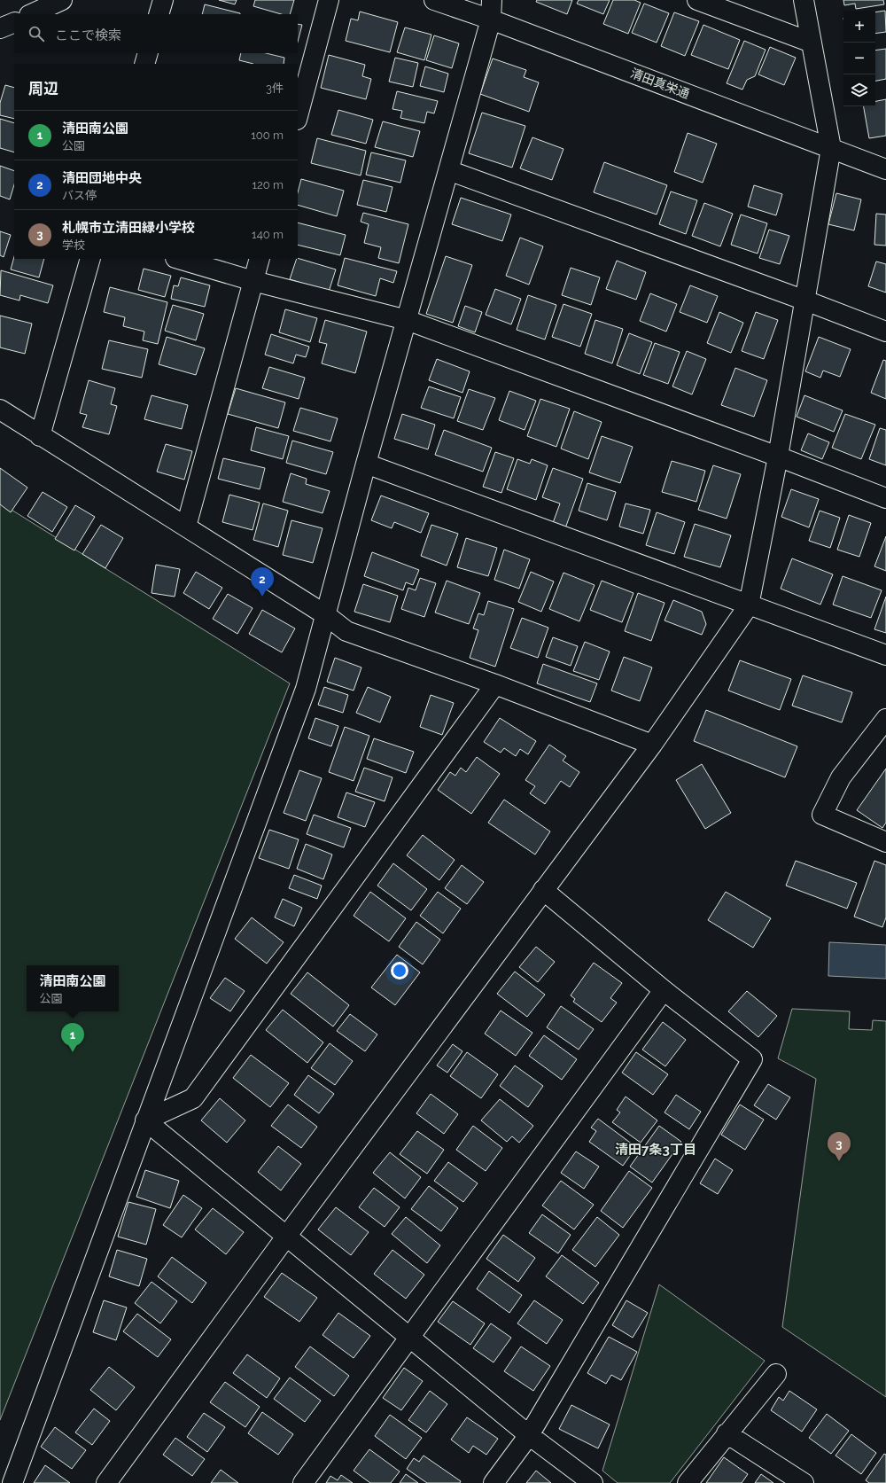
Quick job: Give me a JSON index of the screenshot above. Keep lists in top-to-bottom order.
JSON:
{
  "streets": {
    "street": ["清田真栄通"]
  },
  "districts": ["清田7条3丁目"],
  "page": {
    "map_buttons": ["+", "−"],
    "search": "ここで検索",
    "heading": ["周辺", "3件"],
    "list": [
      {
        "mark": "1",
        "name": "清田南公園",
        "note": "公園",
        "value": "100 m"
      },
      {
        "mark": "2",
        "name": "清田団地中央",
        "note": "バス停",
        "value": "120 m"
      },
      {
        "mark": "3",
        "name": "札幌市立清田緑小学校",
        "note": "学校",
        "value": "140 m"
      }
    ],
    "pins": ["2", "1", "3"],
    "popup": ["清田南公園", "公園"]
  }
}
